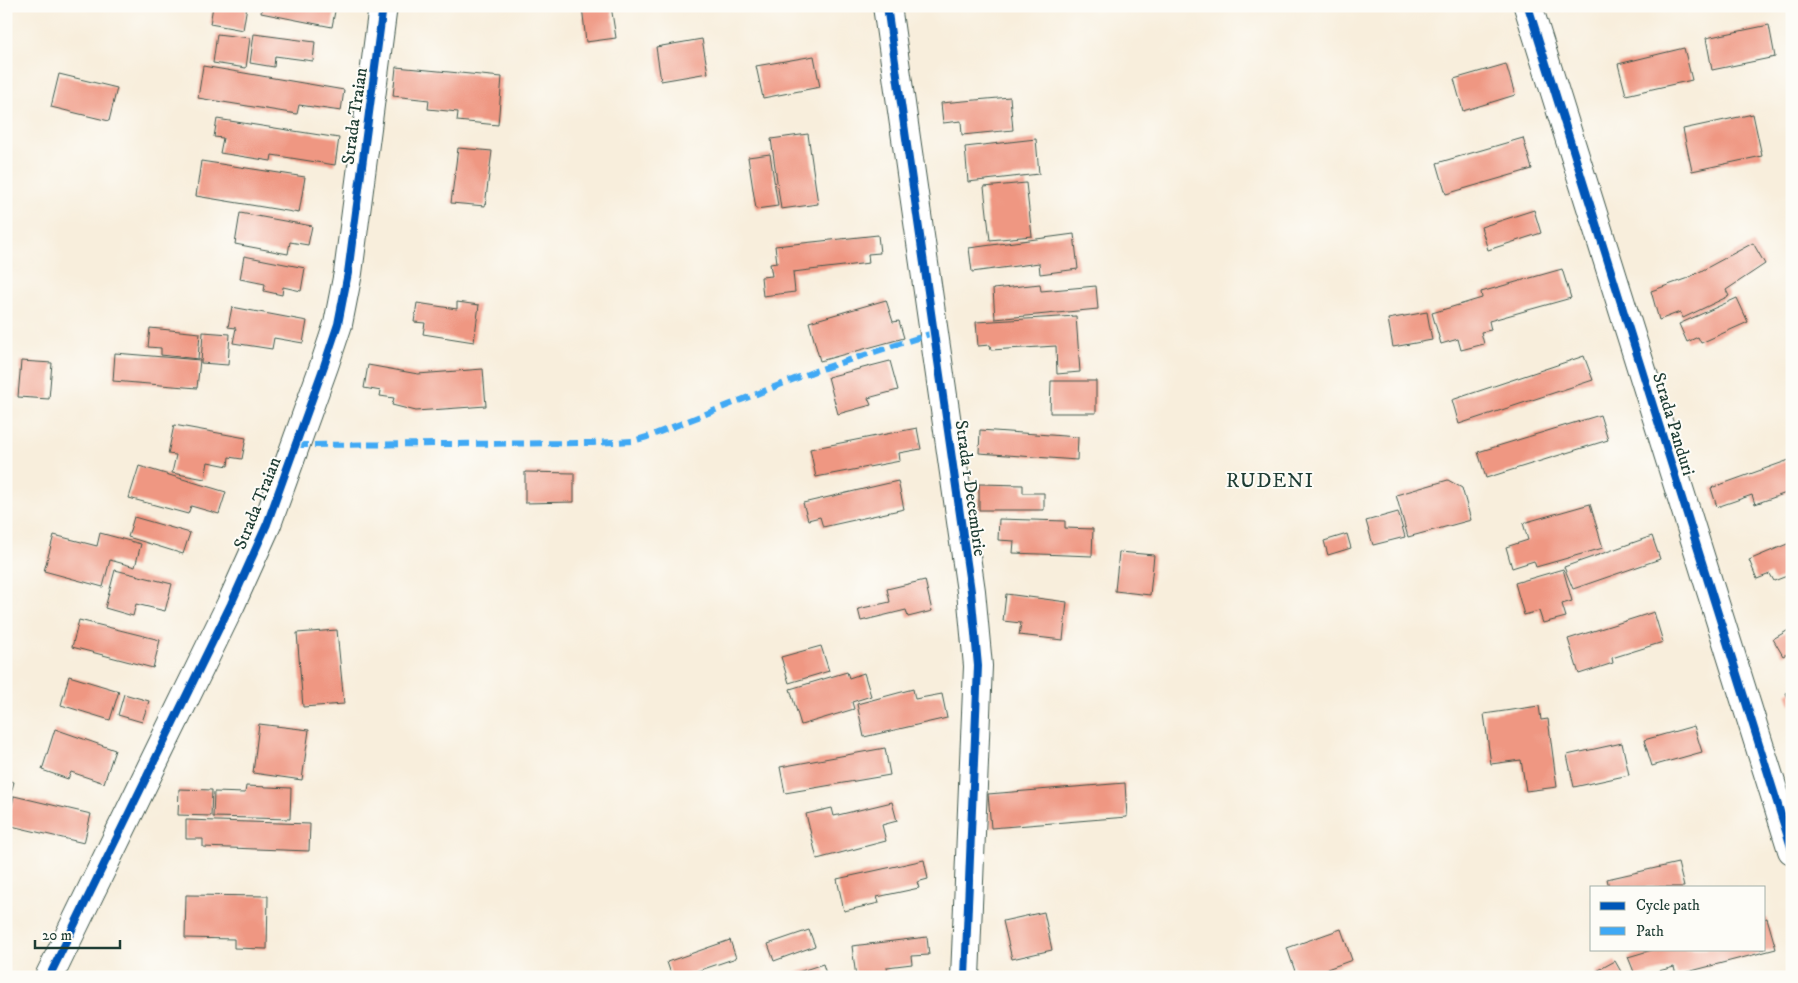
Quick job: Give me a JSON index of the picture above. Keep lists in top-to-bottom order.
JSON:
{
  "streets": {
    "street": ["Strada Traian", "Strada Panduri", "Strada 1 Decembrie"]
  },
  "districts": ["RUDENI"],
  "legend": ["Cycle path", "Path"],
  "scale_bar": "20 m"
}
